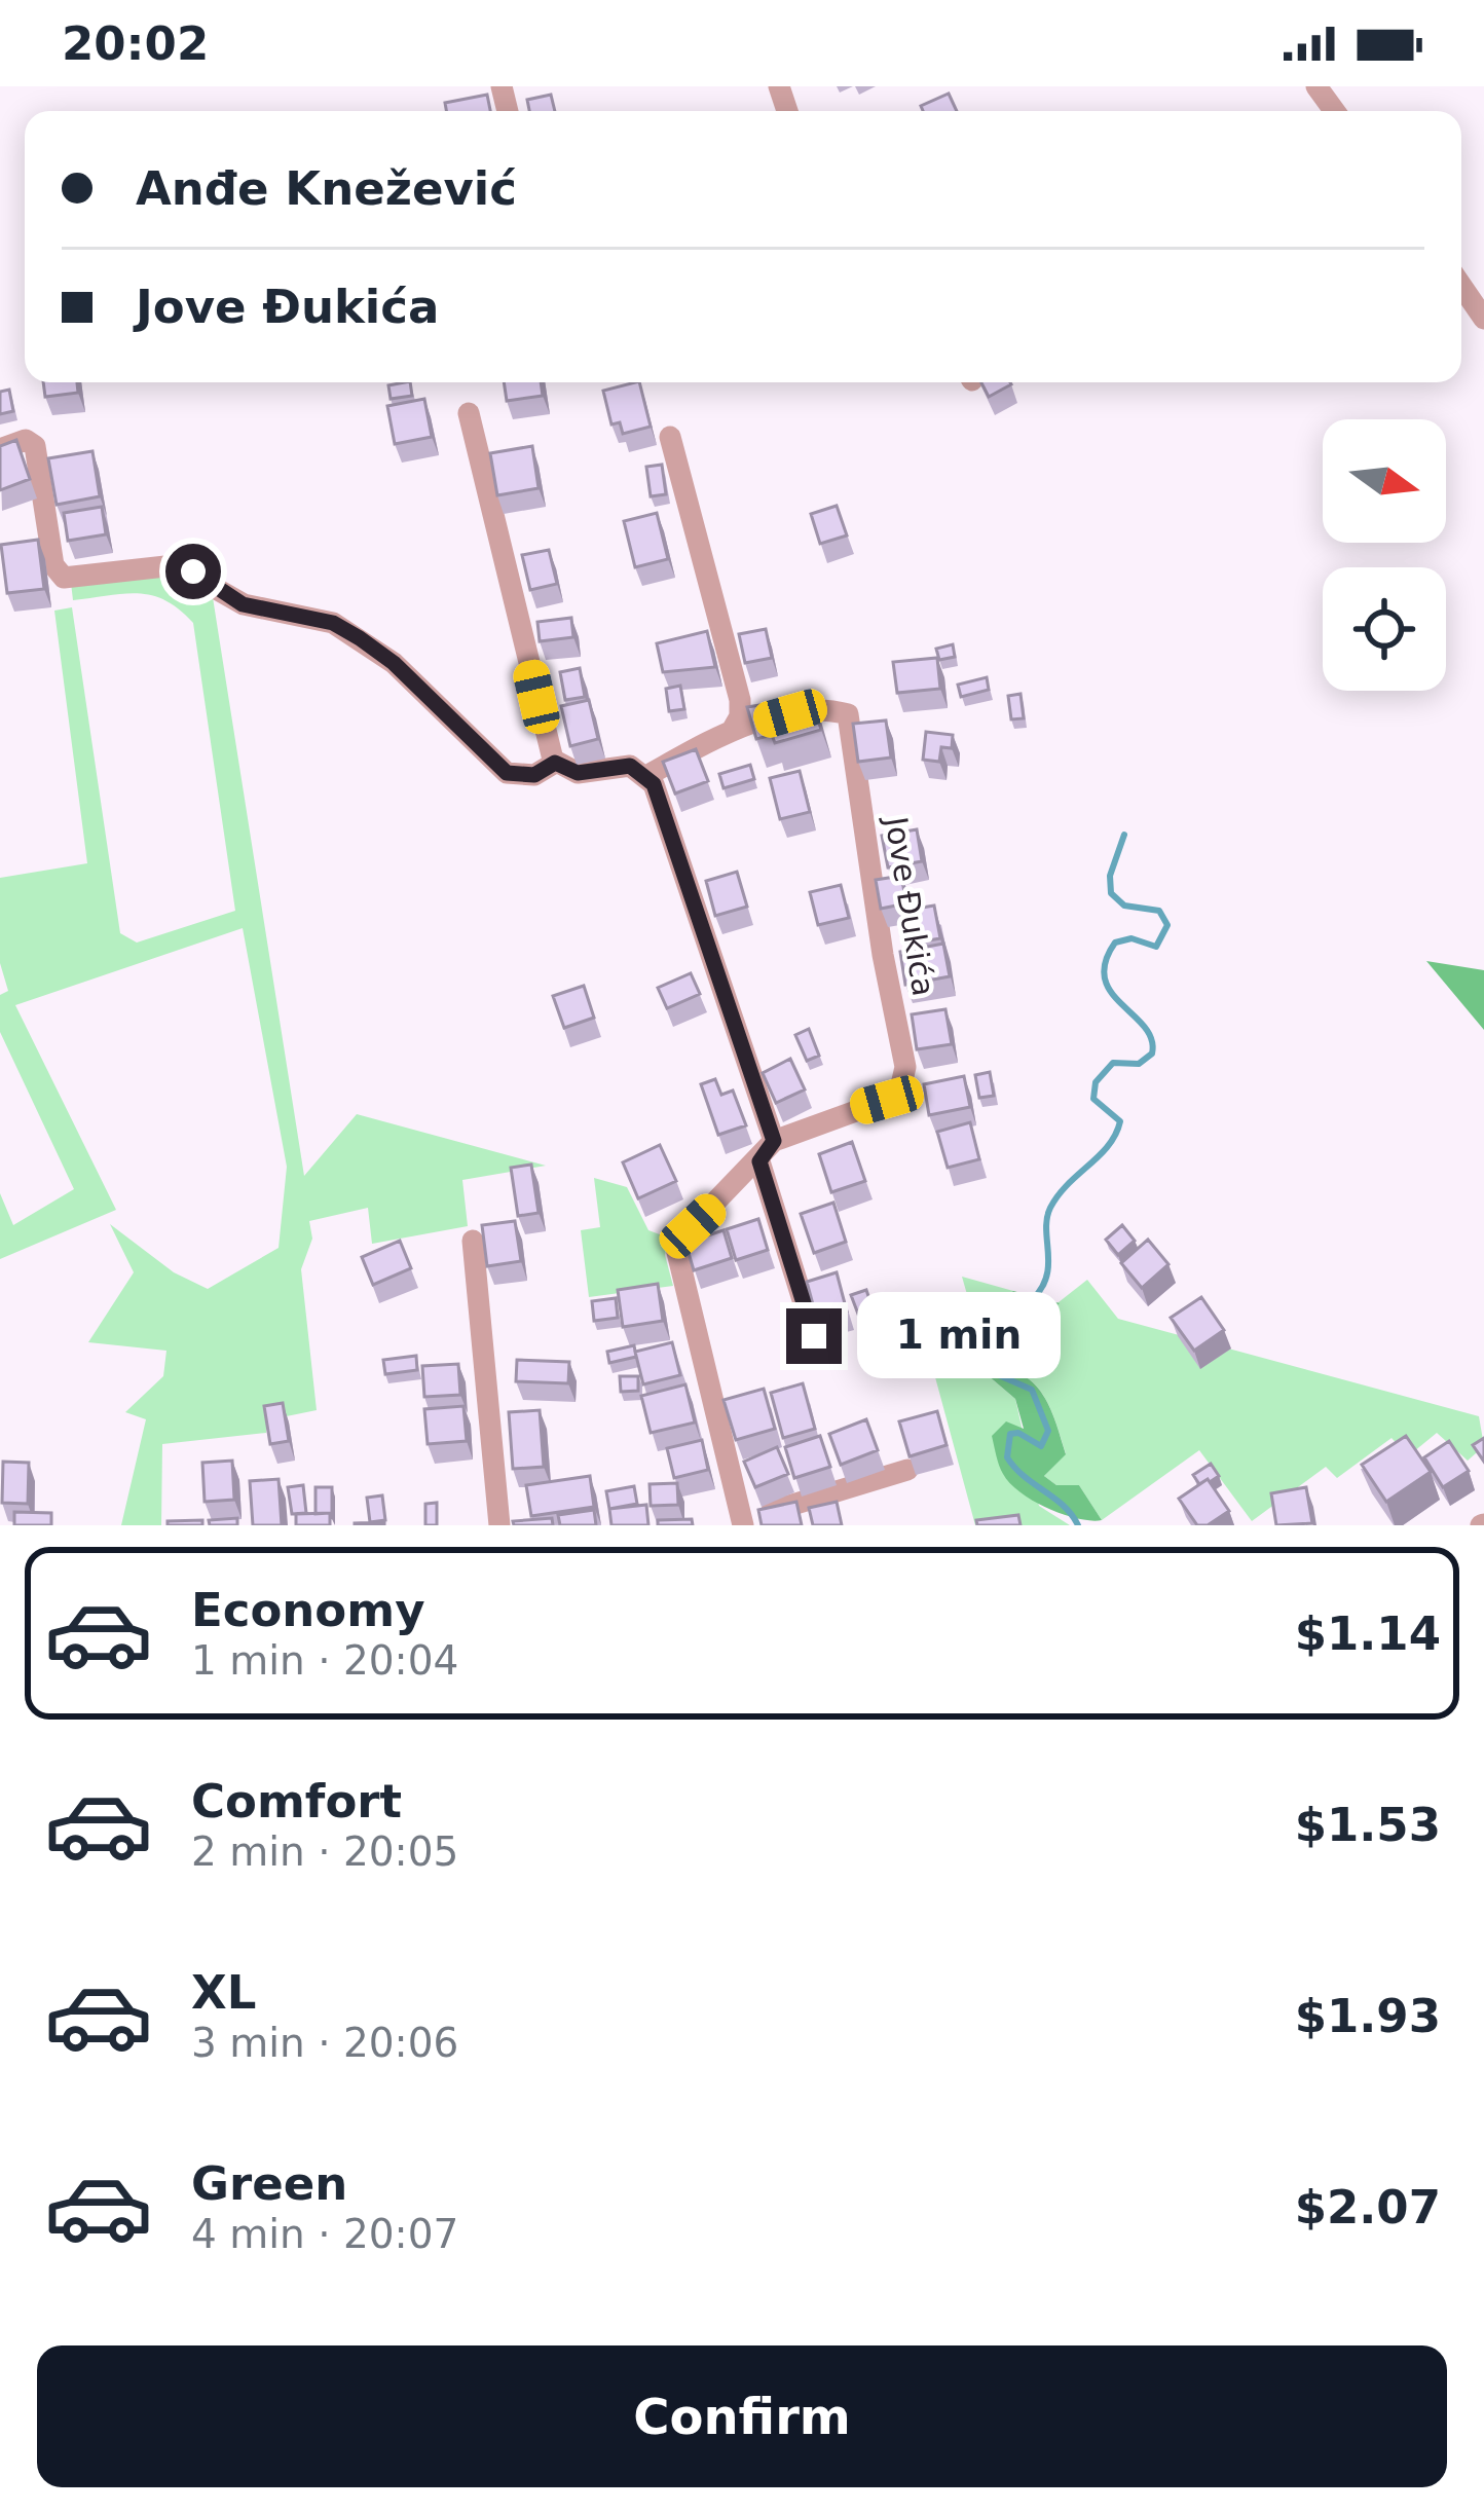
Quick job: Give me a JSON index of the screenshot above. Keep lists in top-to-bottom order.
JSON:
{
  "streets": {
    "street": ["Jove Đukića"]
  },
  "north": "right",
  "page": {
    "status": "20:02",
    "banner": ["Anđe Knežević", "Jove Đukića"],
    "bubble": "1 min",
    "list": [
      {
        "name": "Economy",
        "note": "1 min · 20:04",
        "value": "$1.14"
      },
      {
        "name": "Comfort",
        "note": "2 min · 20:05",
        "value": "$1.53"
      },
      {
        "name": "XL",
        "note": "3 min · 20:06",
        "value": "$1.93"
      },
      {
        "name": "Green",
        "note": "4 min · 20:07",
        "value": "$2.07"
      }
    ],
    "buttons": "Confirm"
  }
}
